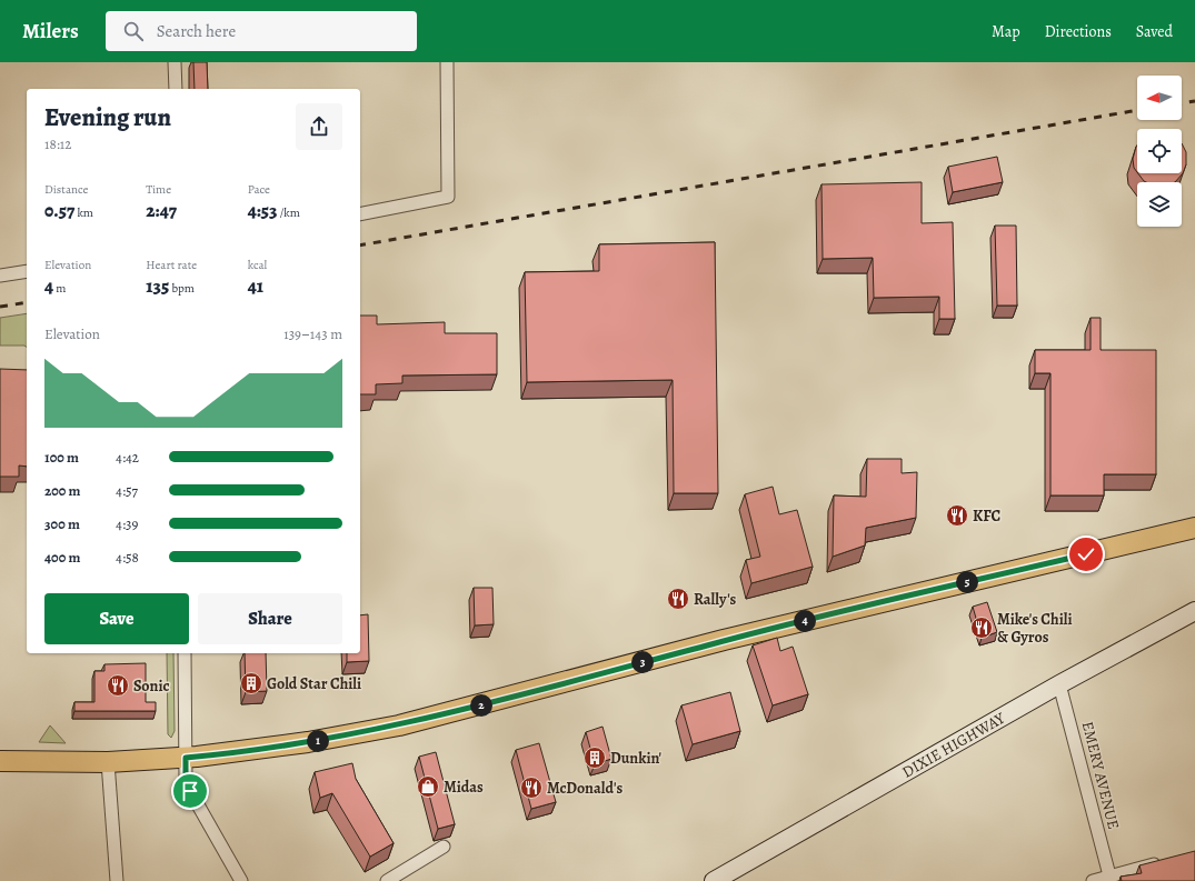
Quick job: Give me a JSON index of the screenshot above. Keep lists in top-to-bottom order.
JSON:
{
  "streets": {
    "street": ["DIXIE HIGHWAY", "EMERY AVENUE"]
  },
  "crossings": [
    ["DIXIE HIGHWAY", "EMERY AVENUE"]
  ],
  "places": {
    "restaurant": [
      "KFC",
      "Rally's",
      "Mike's Chili & Gyros",
      "Sonic",
      "McDonald's"
    ],
    "building": ["Gold Star Chili", "Dunkin'"],
    "shop": ["Midas"]
  },
  "north": "left",
  "page": {
    "header": "Milers",
    "search": "Search here",
    "nav": ["Map", "Directions", "Saved"],
    "heading": ["Evening run", "18:12"],
    "stats": [
      ["Distance", "0.57 km"],
      ["Time", "2:47"],
      ["Pace", "4:53 /km"],
      ["Elevation", "4 m"],
      ["Heart rate", "135 bpm"],
      ["kcal", "41"]
    ],
    "chart": ["Elevation", "139–143 m"],
    "list": [
      {
        "name": "100 m",
        "note": "4:42"
      },
      {
        "name": "200 m",
        "note": "4:57"
      },
      {
        "name": "300 m",
        "note": "4:39"
      },
      {
        "name": "400 m",
        "note": "4:58"
      }
    ],
    "pins": [
      "5",
      "4",
      "3",
      "2",
      "1"
    ],
    "buttons": ["Save", "Share"]
  }
}
